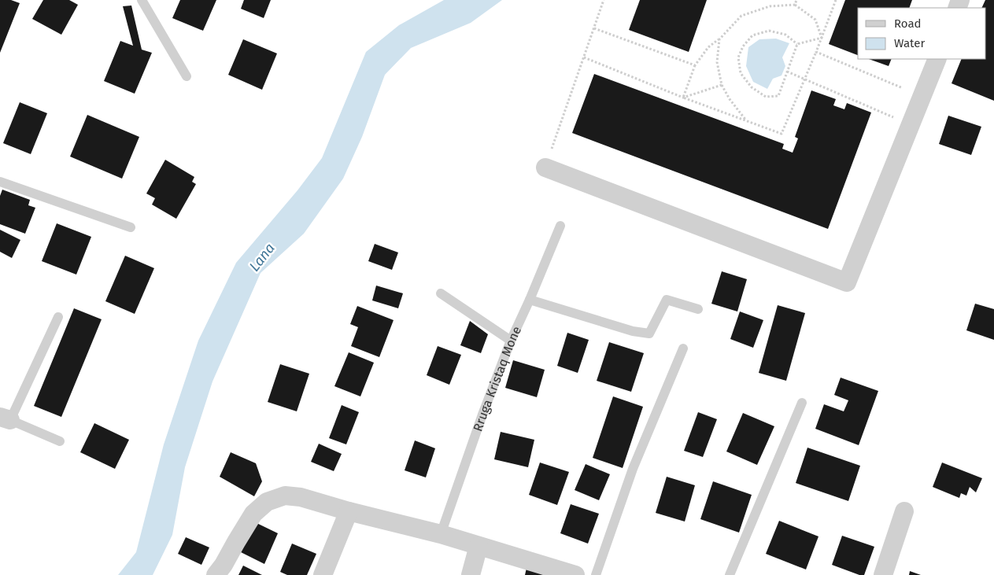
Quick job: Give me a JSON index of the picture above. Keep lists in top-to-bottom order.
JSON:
{
  "streets": {
    "lane": ["Rruga Kristaq Mone"]
  },
  "water": ["Lana"],
  "legend": ["Road", "Water"]
}
